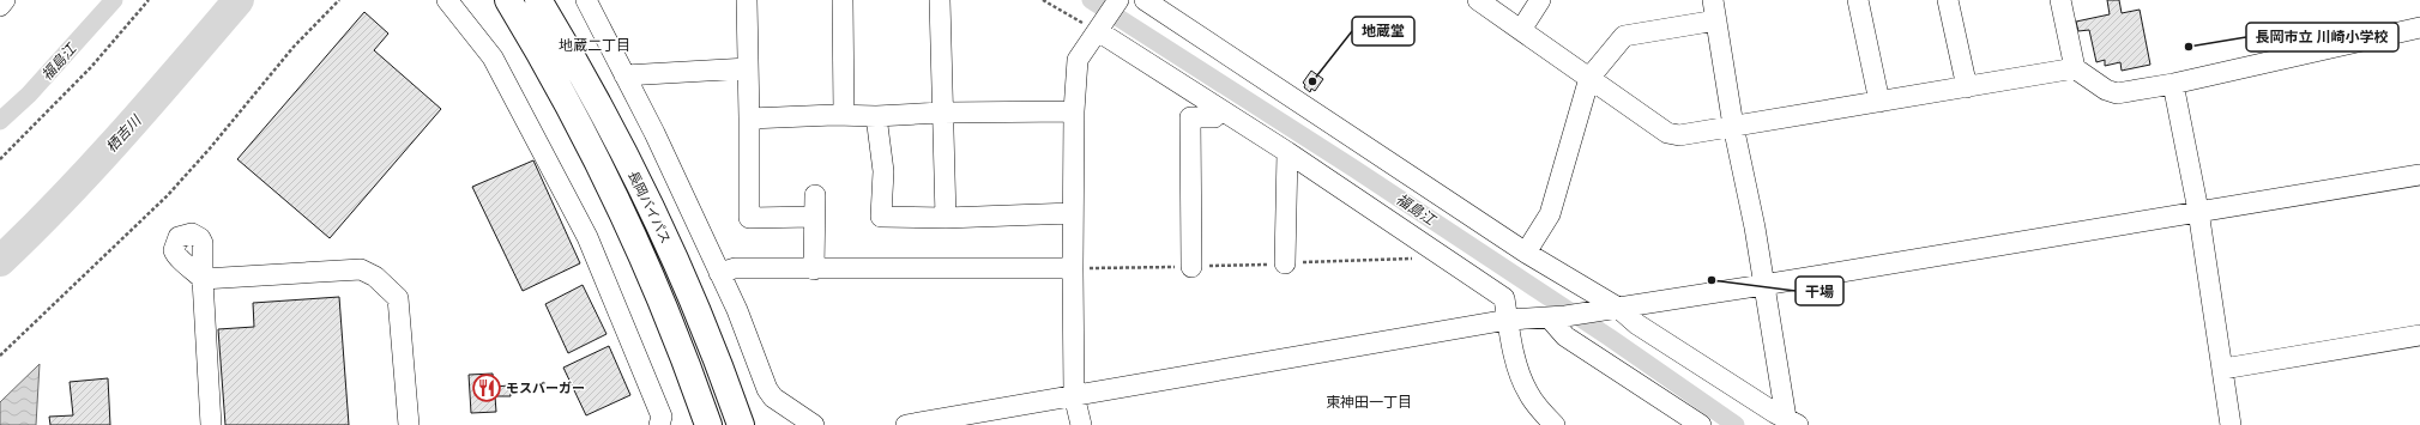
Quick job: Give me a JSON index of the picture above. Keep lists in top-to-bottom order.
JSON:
{
  "streets": {
    "highway": ["長岡バイパス"]
  },
  "districts": ["地蔵二丁目", "東神田一丁目"],
  "water": ["福島江", "栖吉川"],
  "places": {
    "other": ["長岡市立 川崎小学校", "地蔵堂", "干場"],
    "restaurant": ["モスバーガー"]
  }
}
